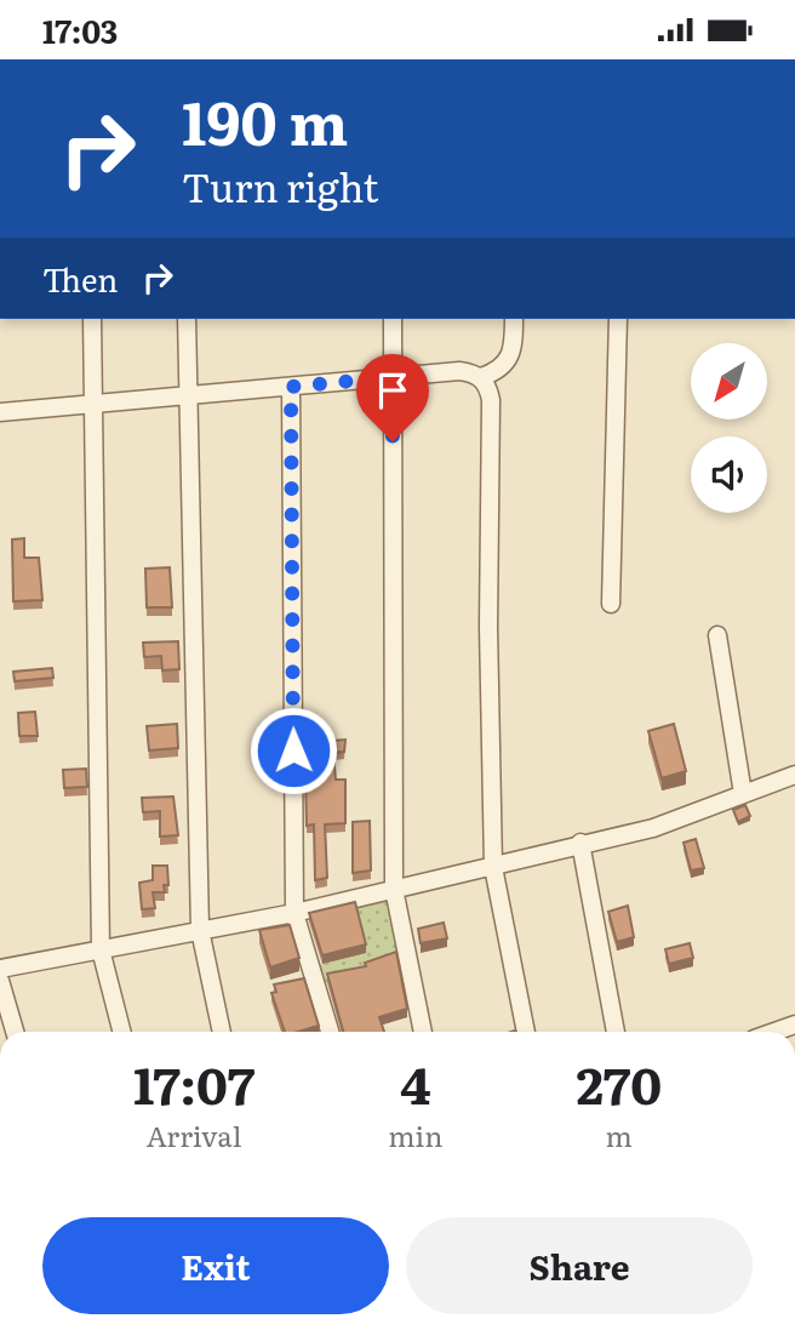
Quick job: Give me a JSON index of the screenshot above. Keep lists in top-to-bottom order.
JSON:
{
  "north": "bottom left",
  "page": {
    "status": "17:03",
    "turn": ["190 m", "Turn right"],
    "then": "Then",
    "eta": [
      "17:07",
      "Arrival",
      "4",
      "min",
      "270",
      "m"
    ],
    "buttons": ["Exit", "Share"]
  }
}
